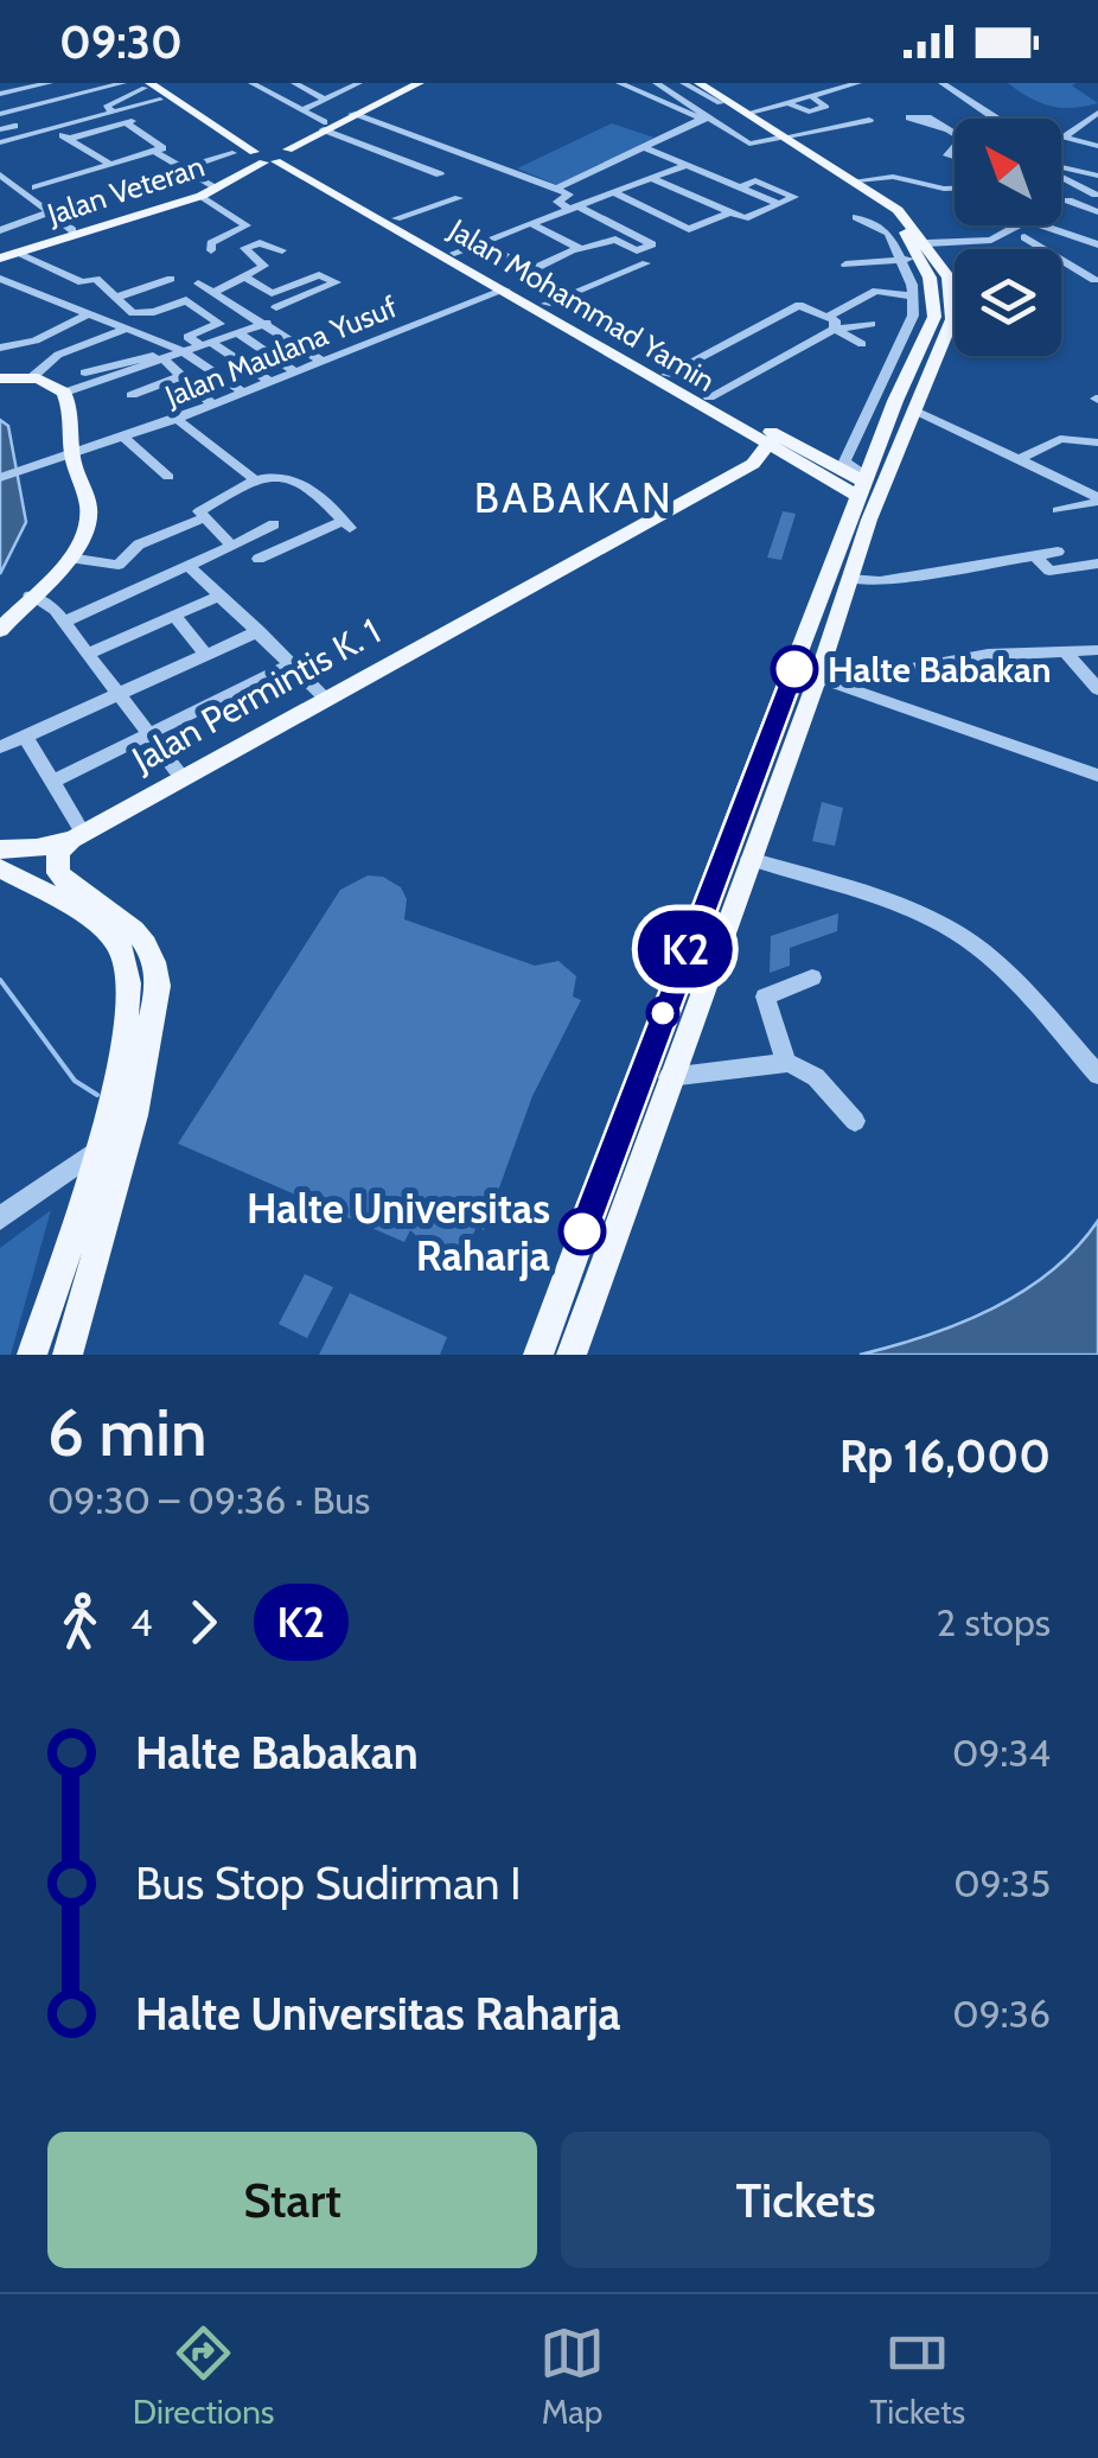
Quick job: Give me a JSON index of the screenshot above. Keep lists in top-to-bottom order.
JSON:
{
  "streets": {
    "main road": ["Jalan Veteran", "Jalan Mohammad Yamin", "Jalan Permintis K. 1"],
    "street": ["Jalan Maulana Yusuf"]
  },
  "crossings": [
    ["Jalan Veteran", "Jalan Mohammad Yamin"],
    ["Jalan Mohammad Yamin", "Jalan Maulana Yusuf"],
    ["Jalan Mohammad Yamin", "Jalan Permintis K. 1"]
  ],
  "districts": ["BABAKAN"],
  "places": ["Halte Babakan", "Halte Universitas Raharja"],
  "lines": ["bus line K2"],
  "north": "top left",
  "page": {
    "status": "09:30",
    "on_map": "K2",
    "heading": ["6 min", "09:30 – 09:36 · Bus", "Rp 16,000"],
    "legs": ["4", "K2", "2 stops"],
    "list": [
      {
        "name": "Halte Babakan",
        "value": "09:34"
      },
      {
        "name": "Bus Stop Sudirman I",
        "value": "09:35"
      },
      {
        "name": "Halte Universitas Raharja",
        "value": "09:36"
      }
    ],
    "buttons": ["Start", "Tickets"],
    "tabs": ["Directions", "Map", "Tickets"]
  }
}
